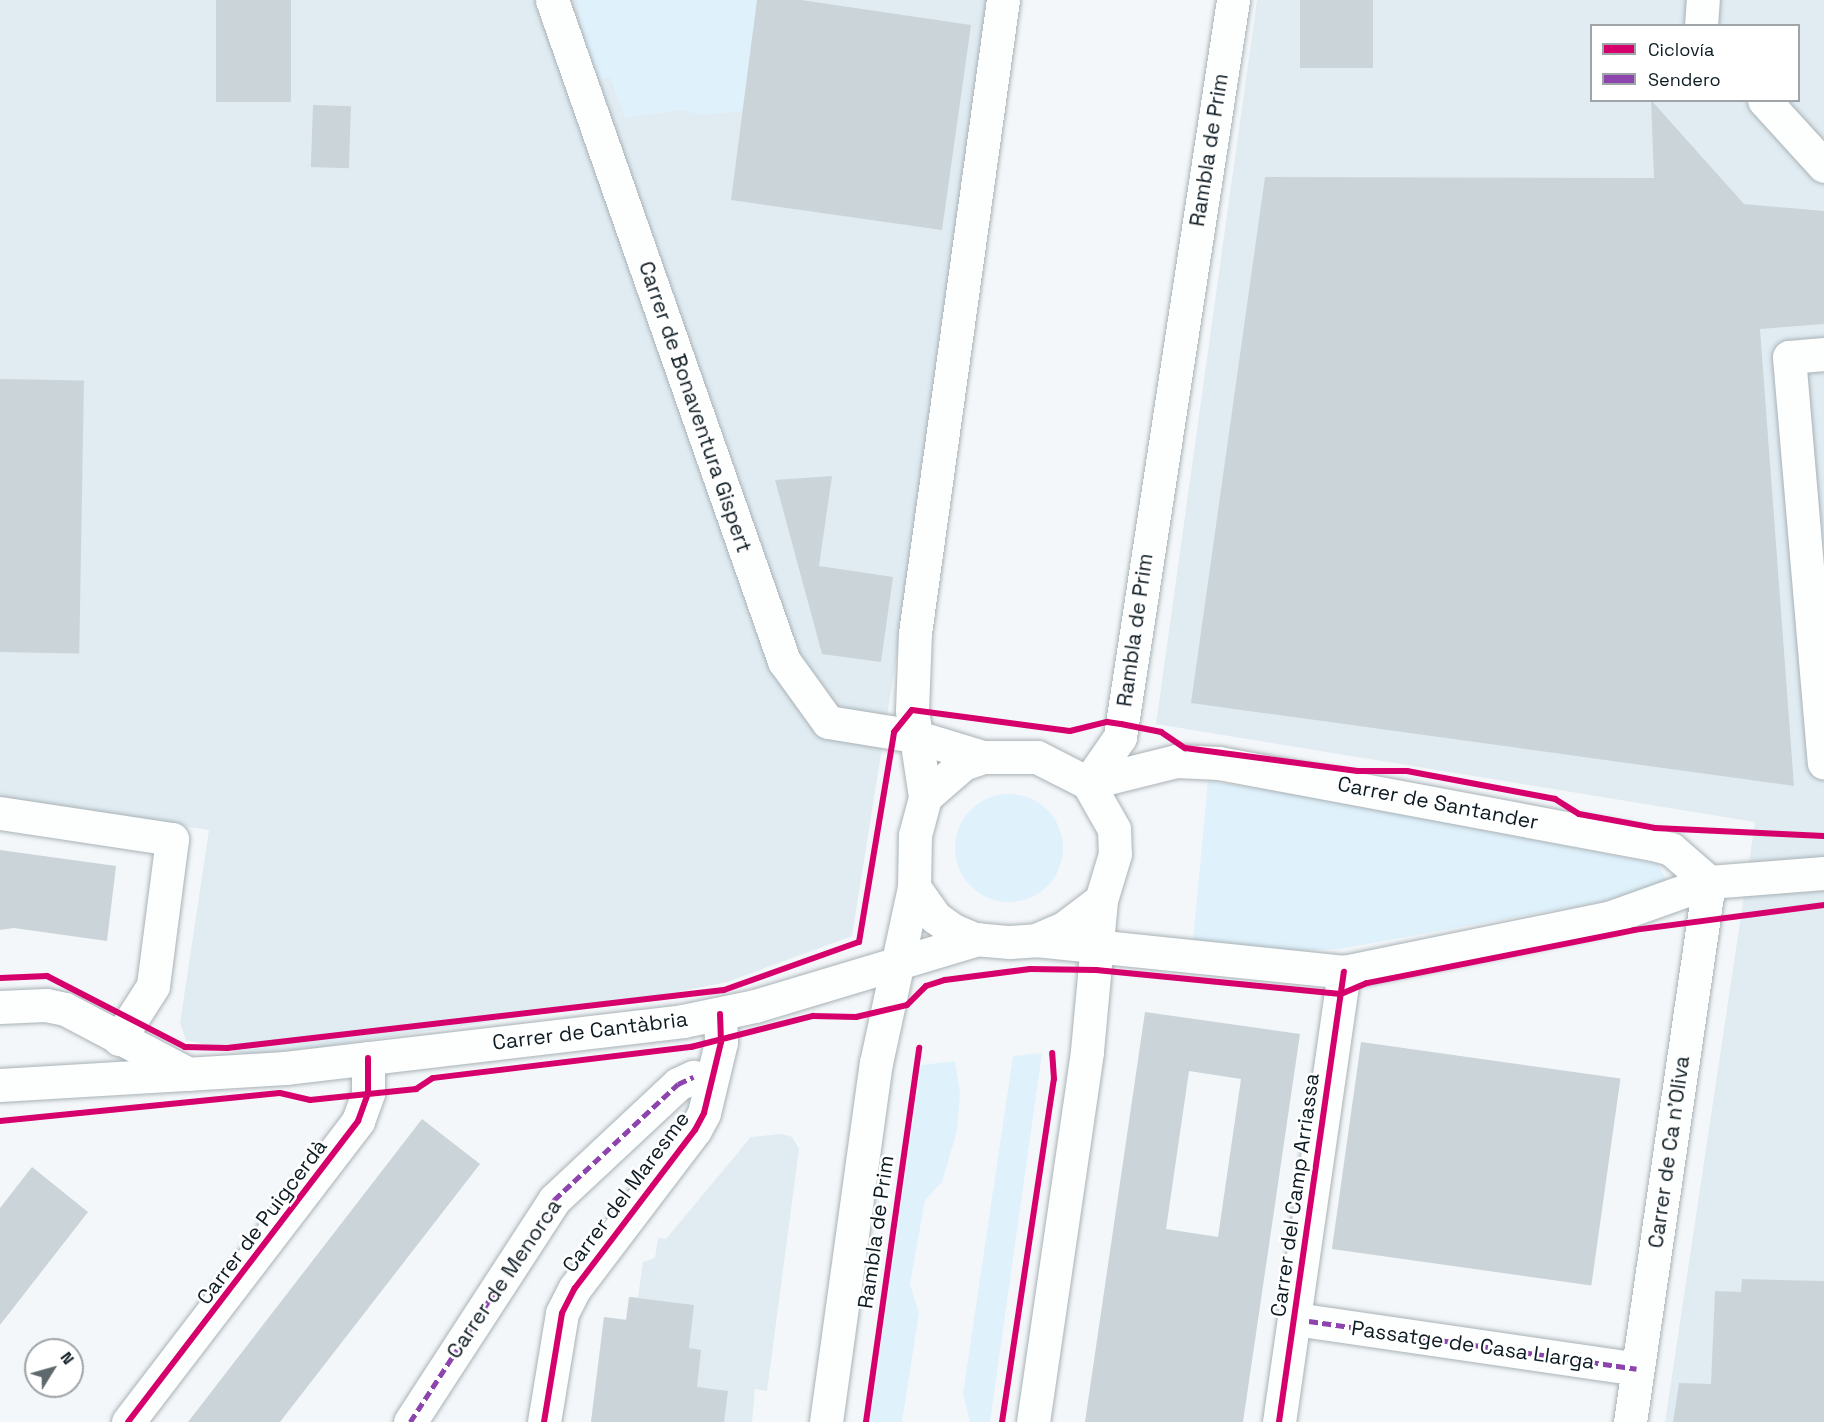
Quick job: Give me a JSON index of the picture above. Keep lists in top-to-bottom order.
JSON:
{
  "streets": {
    "street": [
      "Rambla de Prim",
      "Carrer de Bonaventura Gispert",
      "Carrer de Santander",
      "Carrer de Cantàbria",
      "Carrer de Ca n'Oliva",
      "Carrer del Maresme",
      "Carrer del Camp Arriassa",
      "Carrer de Puigcerdà",
      "Carrer de Menorca",
      "Passatge de Casa Llarga"
    ]
  },
  "crossings": [
    ["Rambla de Prim", "Carrer de Bonaventura Gispert"],
    ["Rambla de Prim", "Carrer de Santander"],
    ["Rambla de Prim", "Carrer de Cantàbria"],
    ["Carrer de Bonaventura Gispert", "Carrer de Santander"],
    ["Carrer de Bonaventura Gispert", "Carrer de Cantàbria"],
    ["Carrer de Santander", "Carrer de Cantàbria"],
    ["Carrer de Santander", "Carrer de Ca n'Oliva"],
    ["Carrer de Cantàbria", "Carrer del Maresme"],
    ["Carrer de Cantàbria", "Carrer de Puigcerdà"],
    ["Carrer de Ca n'Oliva", "Passatge de Casa Llarga"]
  ],
  "legend": ["Ciclovía", "Sendero"],
  "north": "top right"
}
